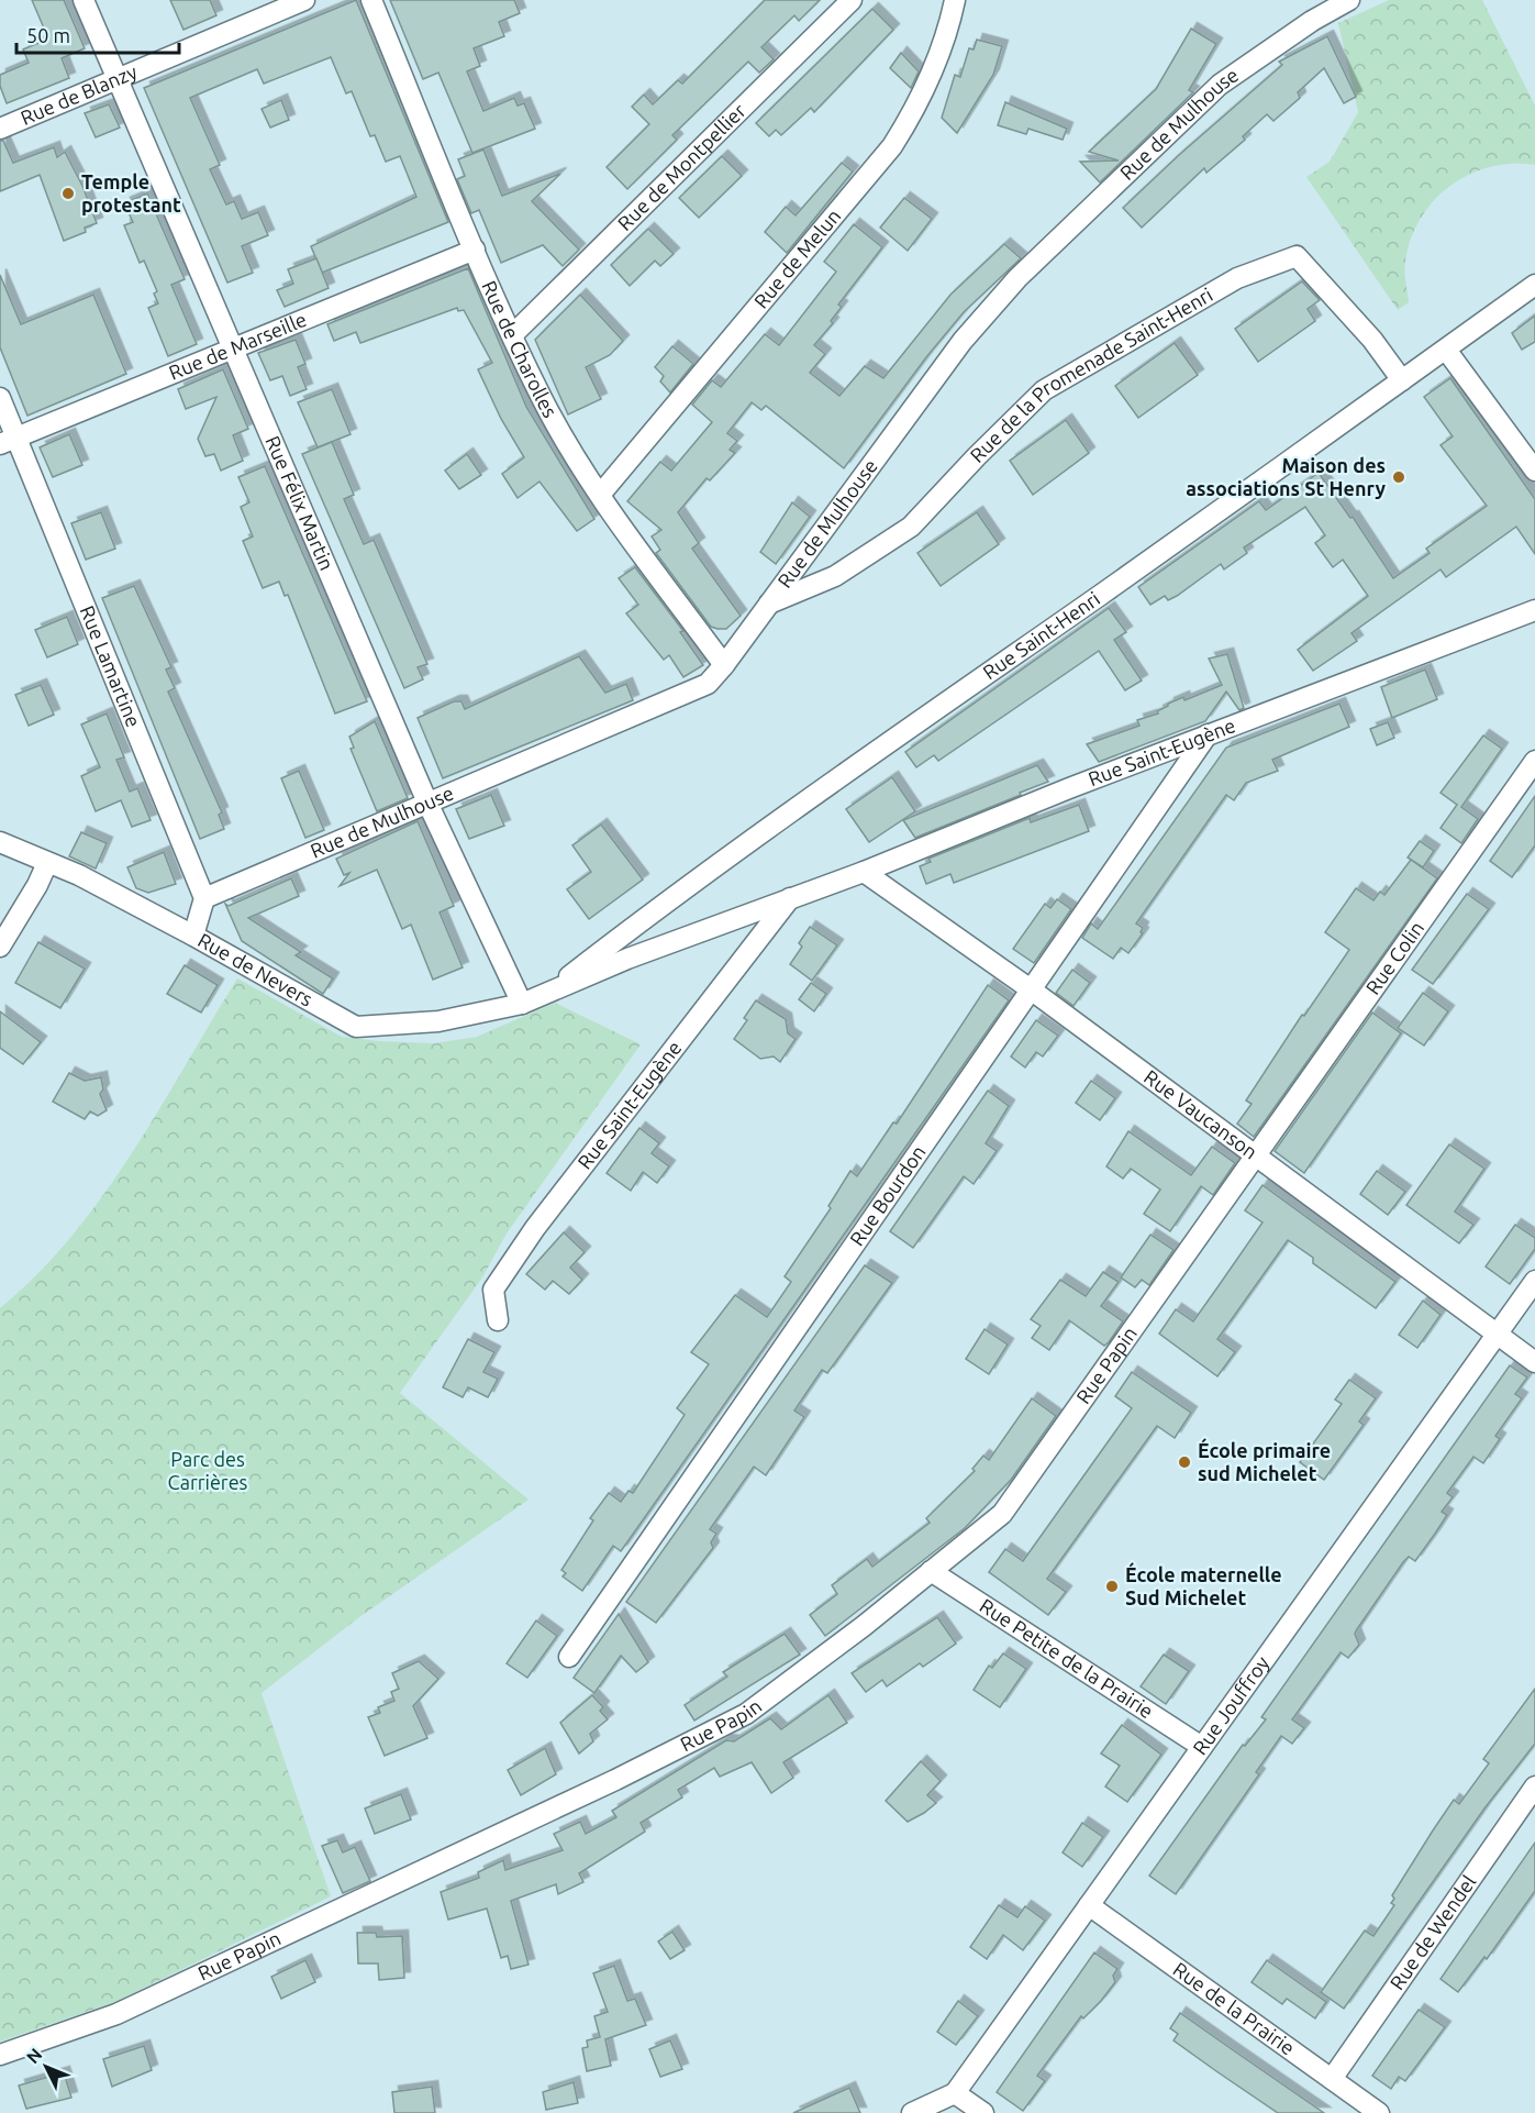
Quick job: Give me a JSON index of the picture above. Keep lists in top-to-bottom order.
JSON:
{
  "streets": {
    "street": [
      "Rue de Blanzy",
      "Rue de Mulhouse",
      "Rue de Montpellier",
      "Rue de Melun",
      "Rue de Marseille",
      "Rue de Charolles",
      "Rue de la Promenade Saint-Henri",
      "Rue Félix Martin",
      "Rue Saint-Henri",
      "Rue Lamartine",
      "Rue Saint-Eugène",
      "Rue Colin",
      "Rue de Nevers",
      "Rue Vaucanson",
      "Rue Bourdon",
      "Rue Papin",
      "Rue Petite de la Prairie",
      "Rue Jouffroy",
      "Rue de Wendel",
      "Rue de la Prairie"
    ]
  },
  "crossings": [
    ["Rue de Blanzy", "Rue Félix Martin"],
    ["Rue de Mulhouse", "Rue de Charolles"],
    ["Rue de Mulhouse", "Rue de la Promenade Saint-Henri"],
    ["Rue de Mulhouse", "Rue Félix Martin"],
    ["Rue de Mulhouse", "Rue Lamartine"],
    ["Rue de Montpellier", "Rue de Charolles"],
    ["Rue de Melun", "Rue de Charolles"],
    ["Rue de Marseille", "Rue de Charolles"],
    ["Rue de Marseille", "Rue Félix Martin"],
    ["Rue de Marseille", "Rue Lamartine"],
    ["Rue de la Promenade Saint-Henri", "Rue Saint-Henri"],
    ["Rue Félix Martin", "Rue Saint-Eugène"],
    ["Rue Félix Martin", "Rue de Nevers"],
    ["Rue Saint-Henri", "Rue Saint-Eugène"],
    ["Rue Saint-Eugène", "Rue de Nevers"],
    ["Rue Saint-Eugène", "Rue Vaucanson"],
    ["Rue Saint-Eugène", "Rue Bourdon"],
    ["Rue Colin", "Rue Vaucanson"],
    ["Rue Colin", "Rue Papin"],
    ["Rue Vaucanson", "Rue Bourdon"],
    ["Rue Vaucanson", "Rue Papin"],
    ["Rue Vaucanson", "Rue Jouffroy"],
    ["Rue Papin", "Rue Petite de la Prairie"],
    ["Rue Petite de la Prairie", "Rue Jouffroy"],
    ["Rue Jouffroy", "Rue de la Prairie"],
    ["Rue de Wendel", "Rue de la Prairie"]
  ],
  "parks": ["Parc des Carrières"],
  "places": [
    "Temple protestant",
    "Maison des associations St Henry",
    "École primaire sud Michelet",
    "École maternelle Sud Michelet"
  ],
  "scale_bar": "50 m",
  "north": "top left"
}
